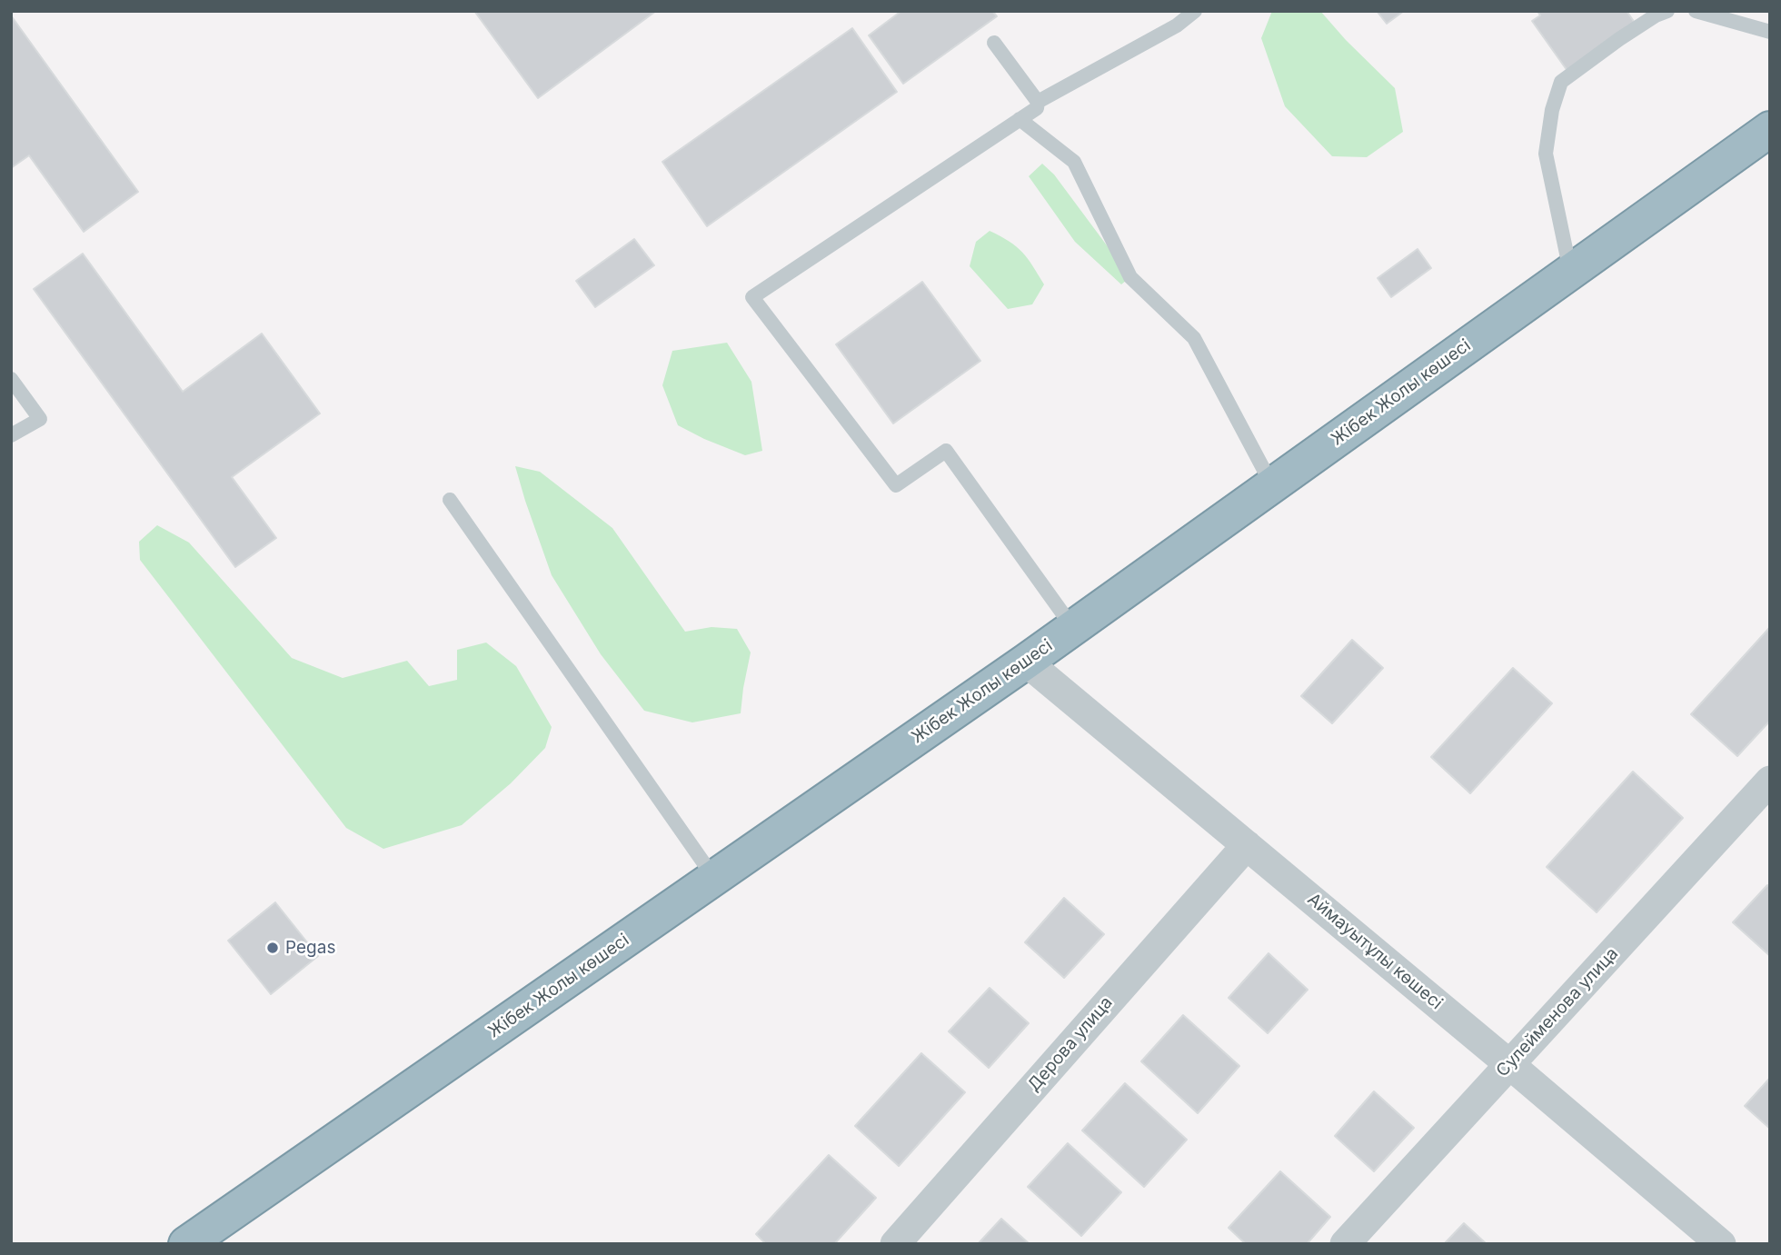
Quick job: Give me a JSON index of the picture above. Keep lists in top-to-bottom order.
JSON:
{
  "streets": {
    "highway": ["Жібек Жолы көшесі"],
    "street": ["Аймауытұлы көшесі", "Сулейменова улица", "Дерова улица"]
  },
  "crossings": [
    ["Жібек Жолы көшесі", "Аймауытұлы көшесі"],
    ["Аймауытұлы көшесі", "Сулейменова улица"],
    ["Аймауытұлы көшесі", "Дерова улица"]
  ],
  "places": ["Pegas"]
}
